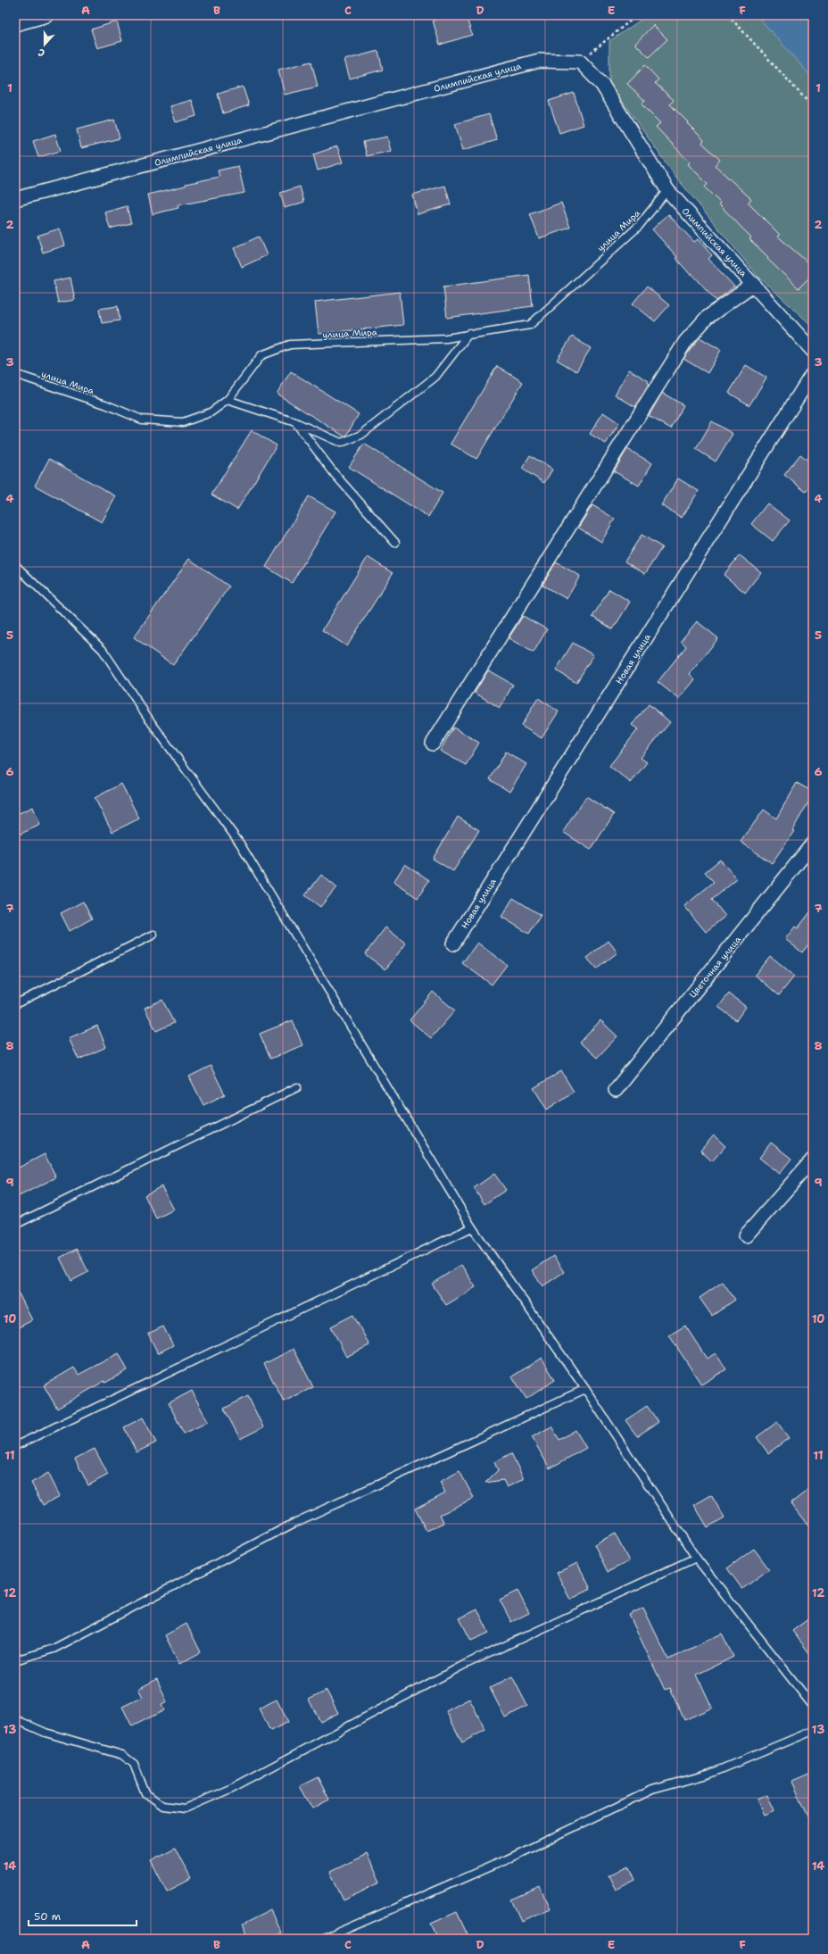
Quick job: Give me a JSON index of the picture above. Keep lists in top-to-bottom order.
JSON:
{
  "streets": {
    "street": ["Олимпийская улица", "Новая улица", "Цветочная улица"],
    "lane": ["улица Мира"]
  },
  "crossings": [
    ["Олимпийская улица", "улица Мира"]
  ],
  "scale_bar": "50 m",
  "north": "bottom",
  "grid": {
    "columns": [
      "A",
      "B",
      "C",
      "D",
      "E",
      "F"
    ],
    "rows": [
      "1",
      "2",
      "3",
      "4",
      "5",
      "6",
      "7",
      "8",
      "9",
      "10",
      "11",
      "12",
      "13",
      "14"
    ]
  }
}
